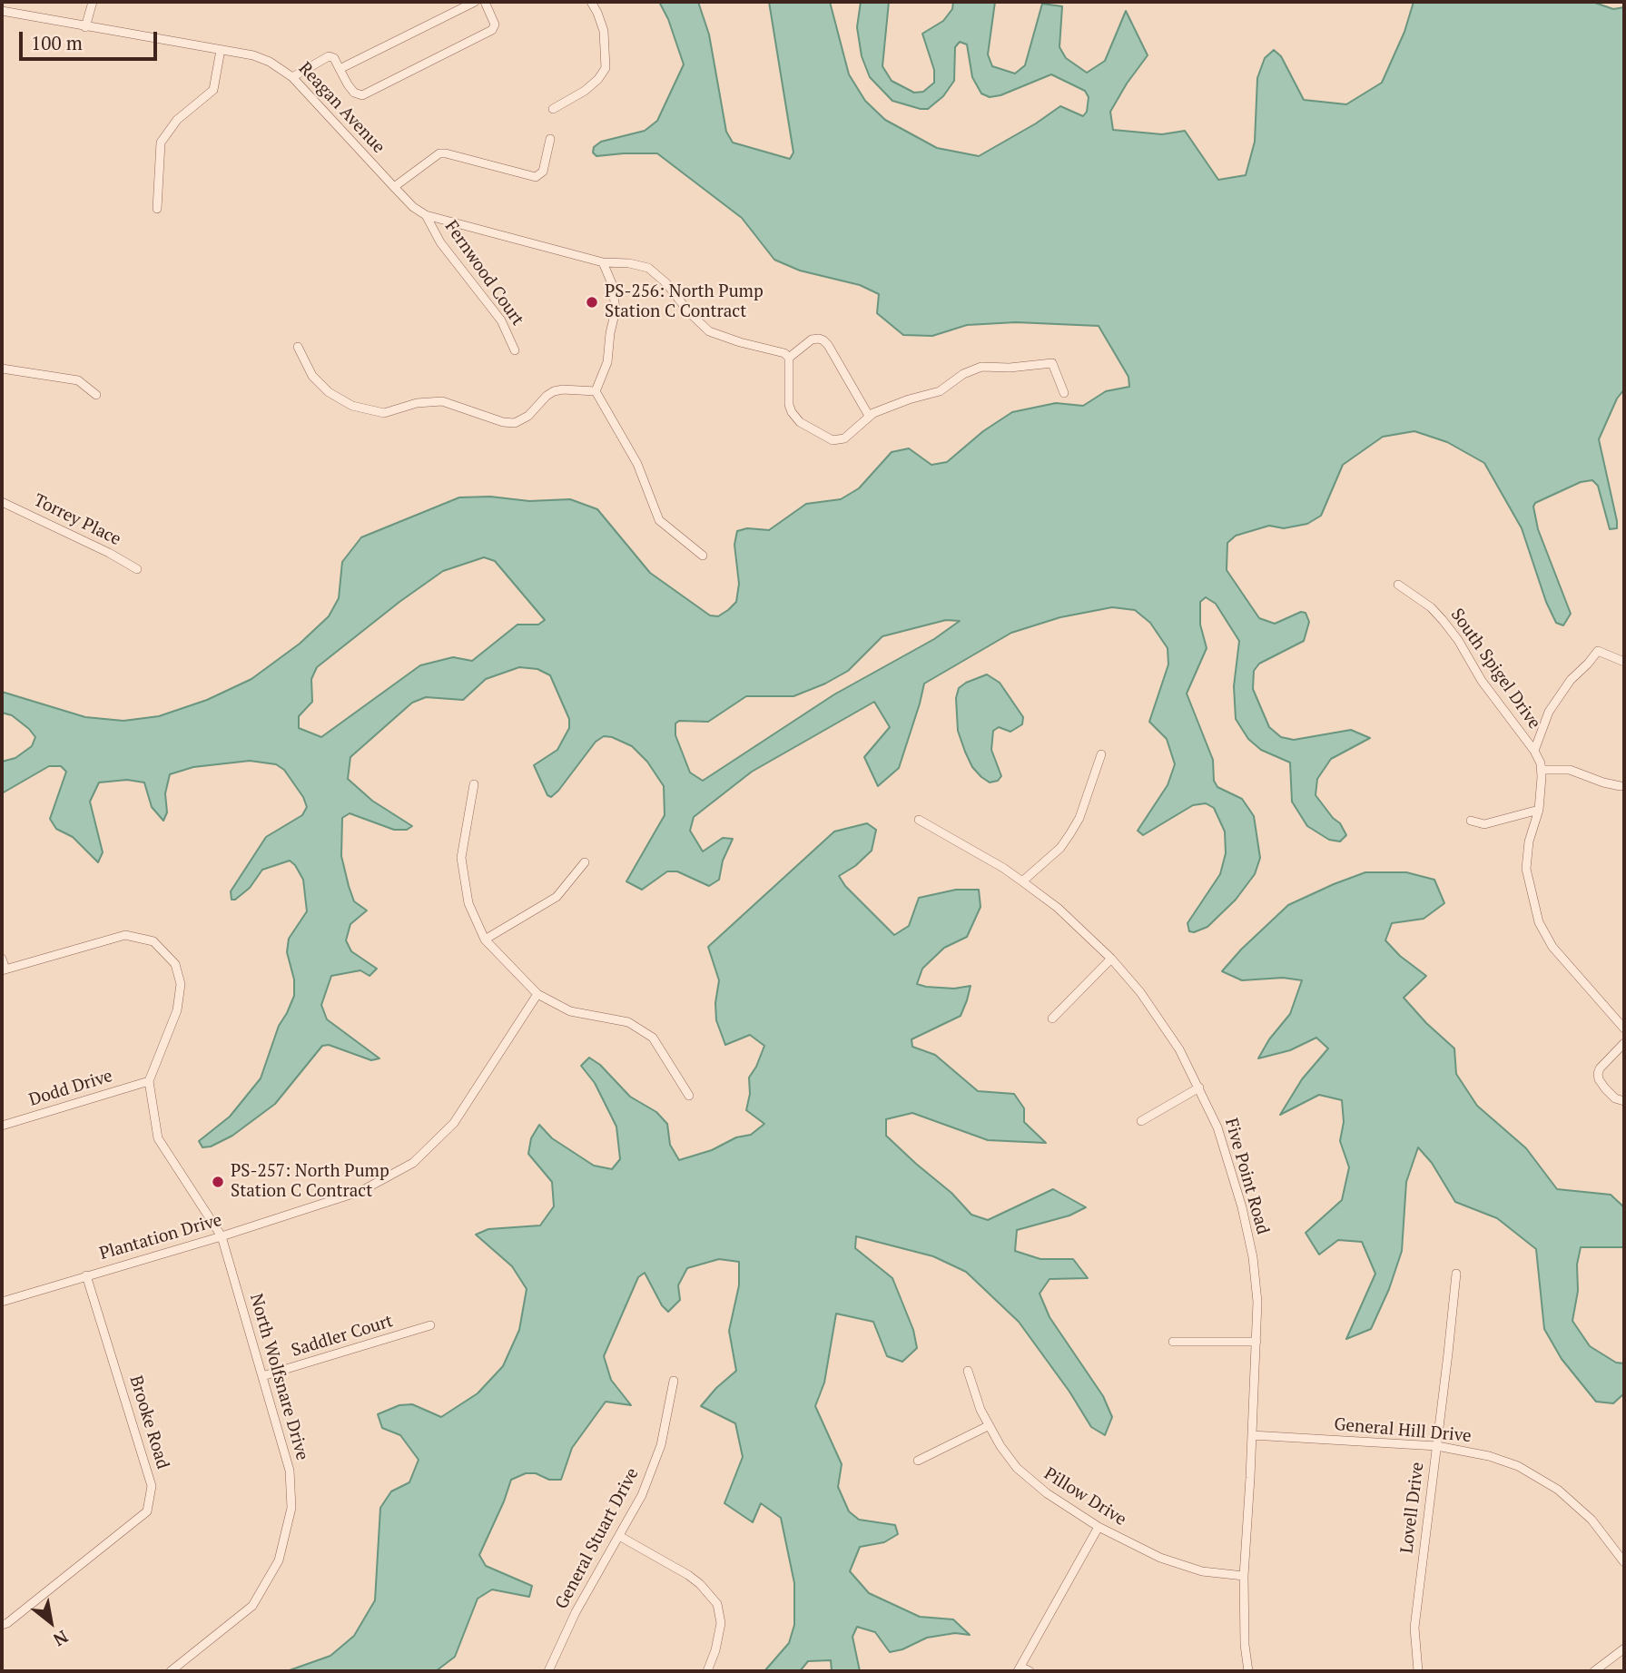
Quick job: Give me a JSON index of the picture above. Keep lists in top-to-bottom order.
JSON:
{
  "streets": {
    "street": [
      "Reagan Avenue",
      "Fernwood Court",
      "Torrey Place",
      "South Spigel Drive",
      "Dodd Drive",
      "Five Point Road",
      "Plantation Drive",
      "Saddler Court",
      "North Wolfsnare Drive",
      "Brooke Road",
      "General Hill Drive",
      "Pillow Drive",
      "Lovell Drive",
      "General Stuart Drive"
    ]
  },
  "crossings": [
    ["Reagan Avenue", "Fernwood Court"],
    ["Dodd Drive", "North Wolfsnare Drive"],
    ["Five Point Road", "General Hill Drive"],
    ["Five Point Road", "Pillow Drive"],
    ["Plantation Drive", "North Wolfsnare Drive"],
    ["Plantation Drive", "Brooke Road"],
    ["Saddler Court", "North Wolfsnare Drive"],
    ["General Hill Drive", "Lovell Drive"]
  ],
  "places": ["PS-256: North Pump Station C Contract", "PS-257: North Pump Station C Contract"],
  "scale_bar": "100 m",
  "north": "bottom right"
}
